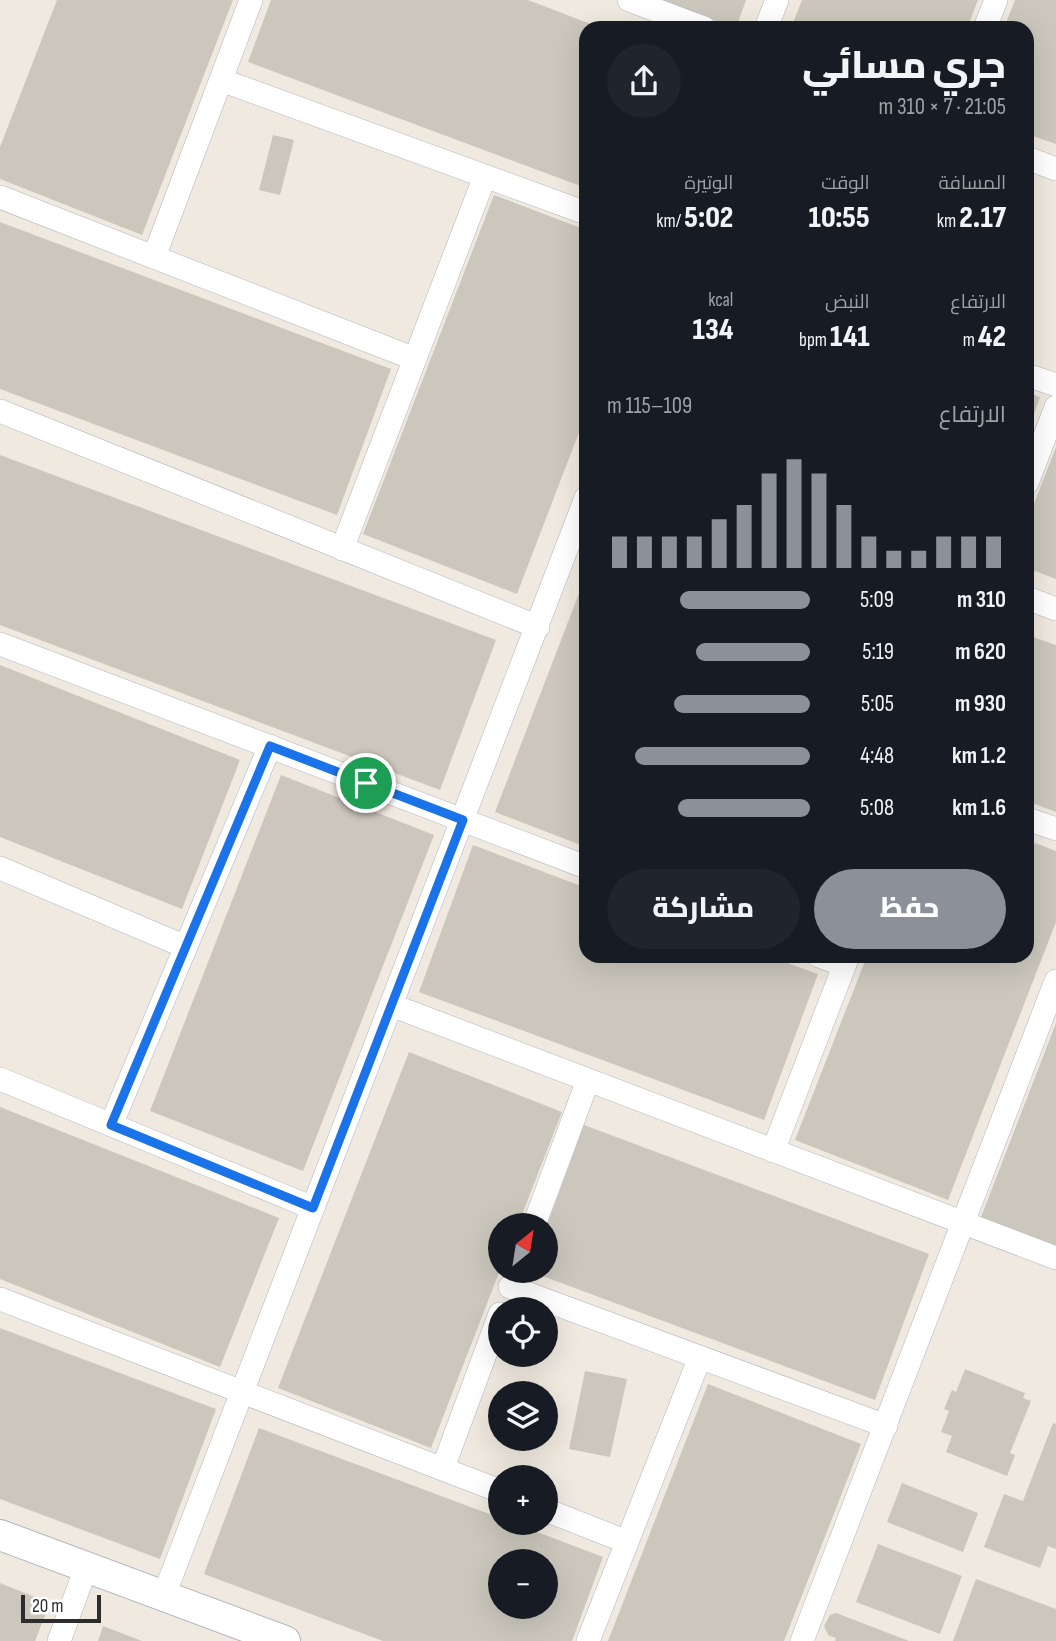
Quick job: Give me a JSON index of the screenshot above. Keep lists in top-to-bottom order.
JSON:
{
  "scale_bar": "20 m",
  "north": "top right",
  "page": {
    "heading": ["جري مسائي", "21:05 · 7 × 310 m"],
    "stats": [
      ["المسافة", "2.17 km"],
      ["الوقت", "10:55"],
      ["الوتيرة", "5:02 /km"],
      ["الارتفاع", "42 m"],
      ["النبض", "141 bpm"],
      ["kcal", "134"]
    ],
    "chart": ["الارتفاع", "109–115 m"],
    "list": [
      {
        "name": "310 m",
        "note": "5:09"
      },
      {
        "name": "620 m",
        "note": "5:19"
      },
      {
        "name": "930 m",
        "note": "5:05"
      },
      {
        "name": "1.2 km",
        "note": "4:48"
      },
      {
        "name": "1.6 km",
        "note": "5:08"
      }
    ],
    "buttons": ["حفظ", "مشاركة"],
    "map_buttons": ["+", "−"],
    "scale": "20 m"
  }
}
